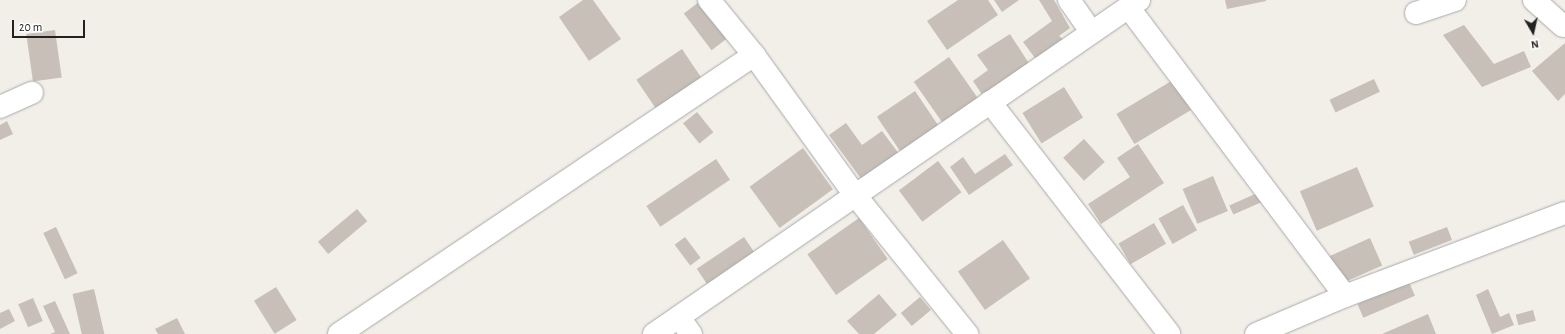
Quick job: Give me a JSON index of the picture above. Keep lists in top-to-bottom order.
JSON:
{
  "scale_bar": "20 m",
  "north": "bottom"
}
